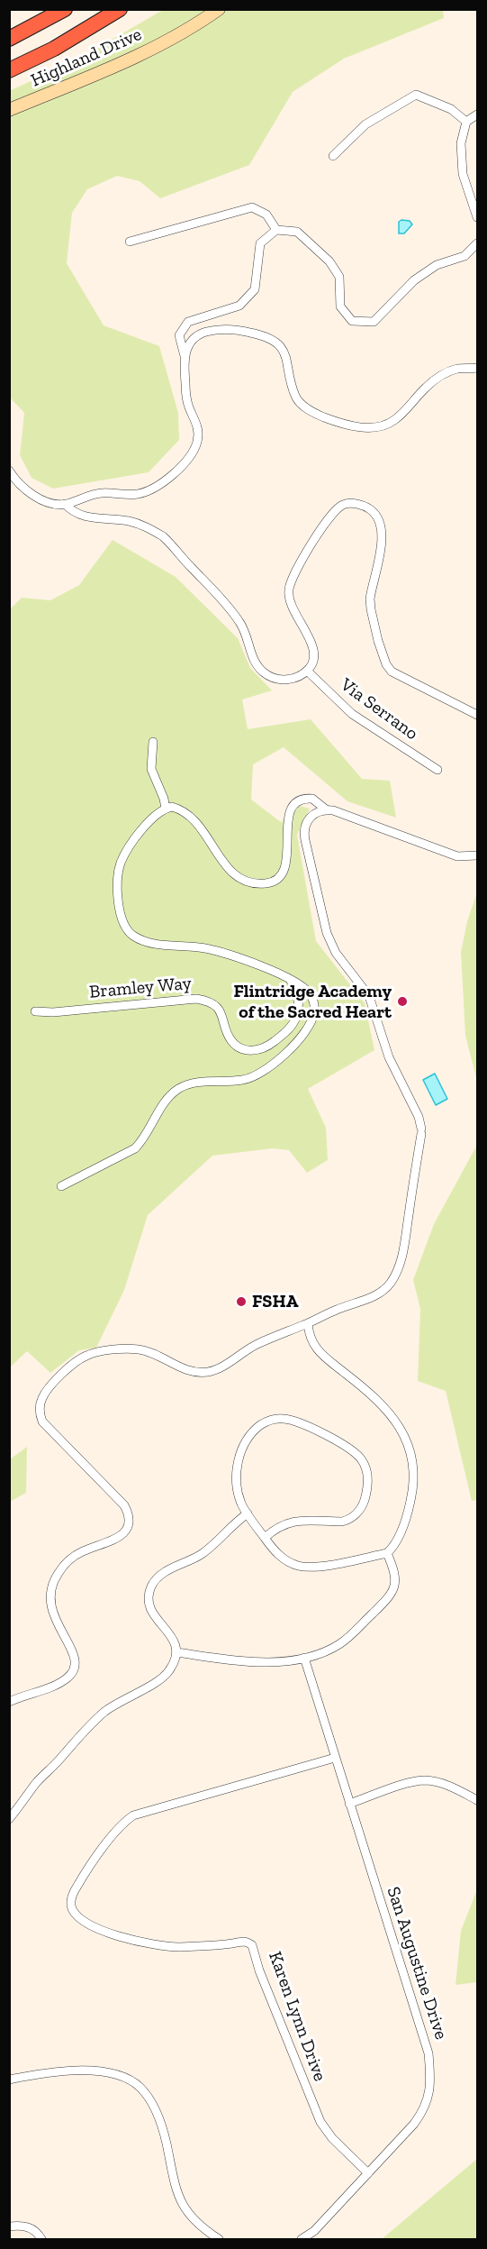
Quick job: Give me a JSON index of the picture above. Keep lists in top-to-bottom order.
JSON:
{
  "streets": {
    "street": [
      "Highland Drive",
      "Via Serrano",
      "Bramley Way",
      "San Augustine Drive",
      "Karen Lynn Drive"
    ]
  },
  "crossings": [
    ["San Augustine Drive", "Karen Lynn Drive"]
  ],
  "places": ["Flintridge Academy of the Sacred Heart", "FSHA"]
}
